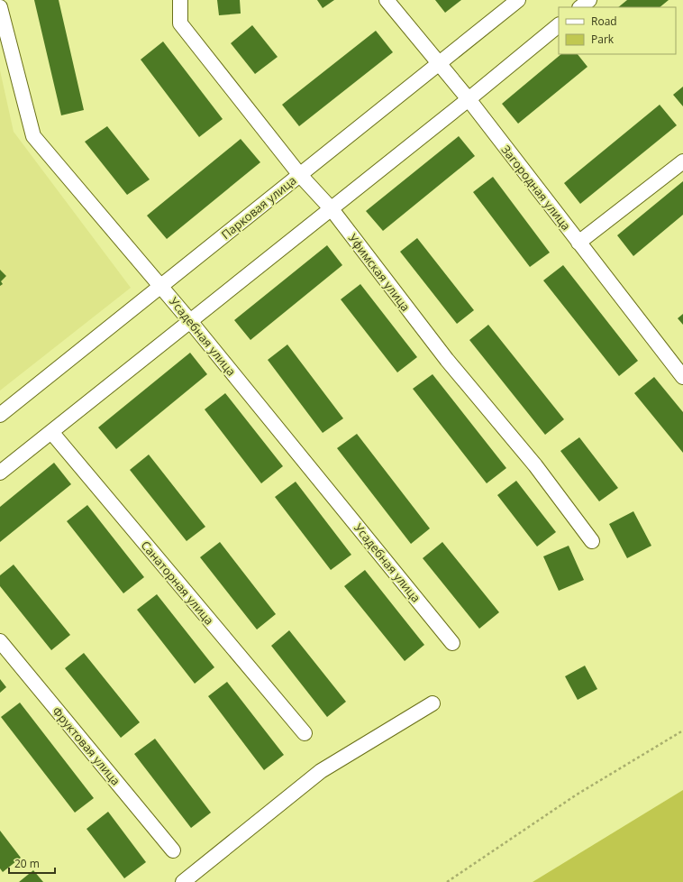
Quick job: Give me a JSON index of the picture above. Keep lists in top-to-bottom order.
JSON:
{
  "streets": {
    "street": [
      "Загородная улица",
      "Парковая улица",
      "Уфимская улица",
      "Усадебная улица",
      "Санаторная улица",
      "Фруктовая улица"
    ]
  },
  "crossings": [
    ["Загородная улица", "Парковая улица"],
    ["Парковая улица", "Уфимская улица"],
    ["Парковая улица", "Усадебная улица"]
  ],
  "legend": ["Road", "Park"],
  "scale_bar": "20 m"
}
